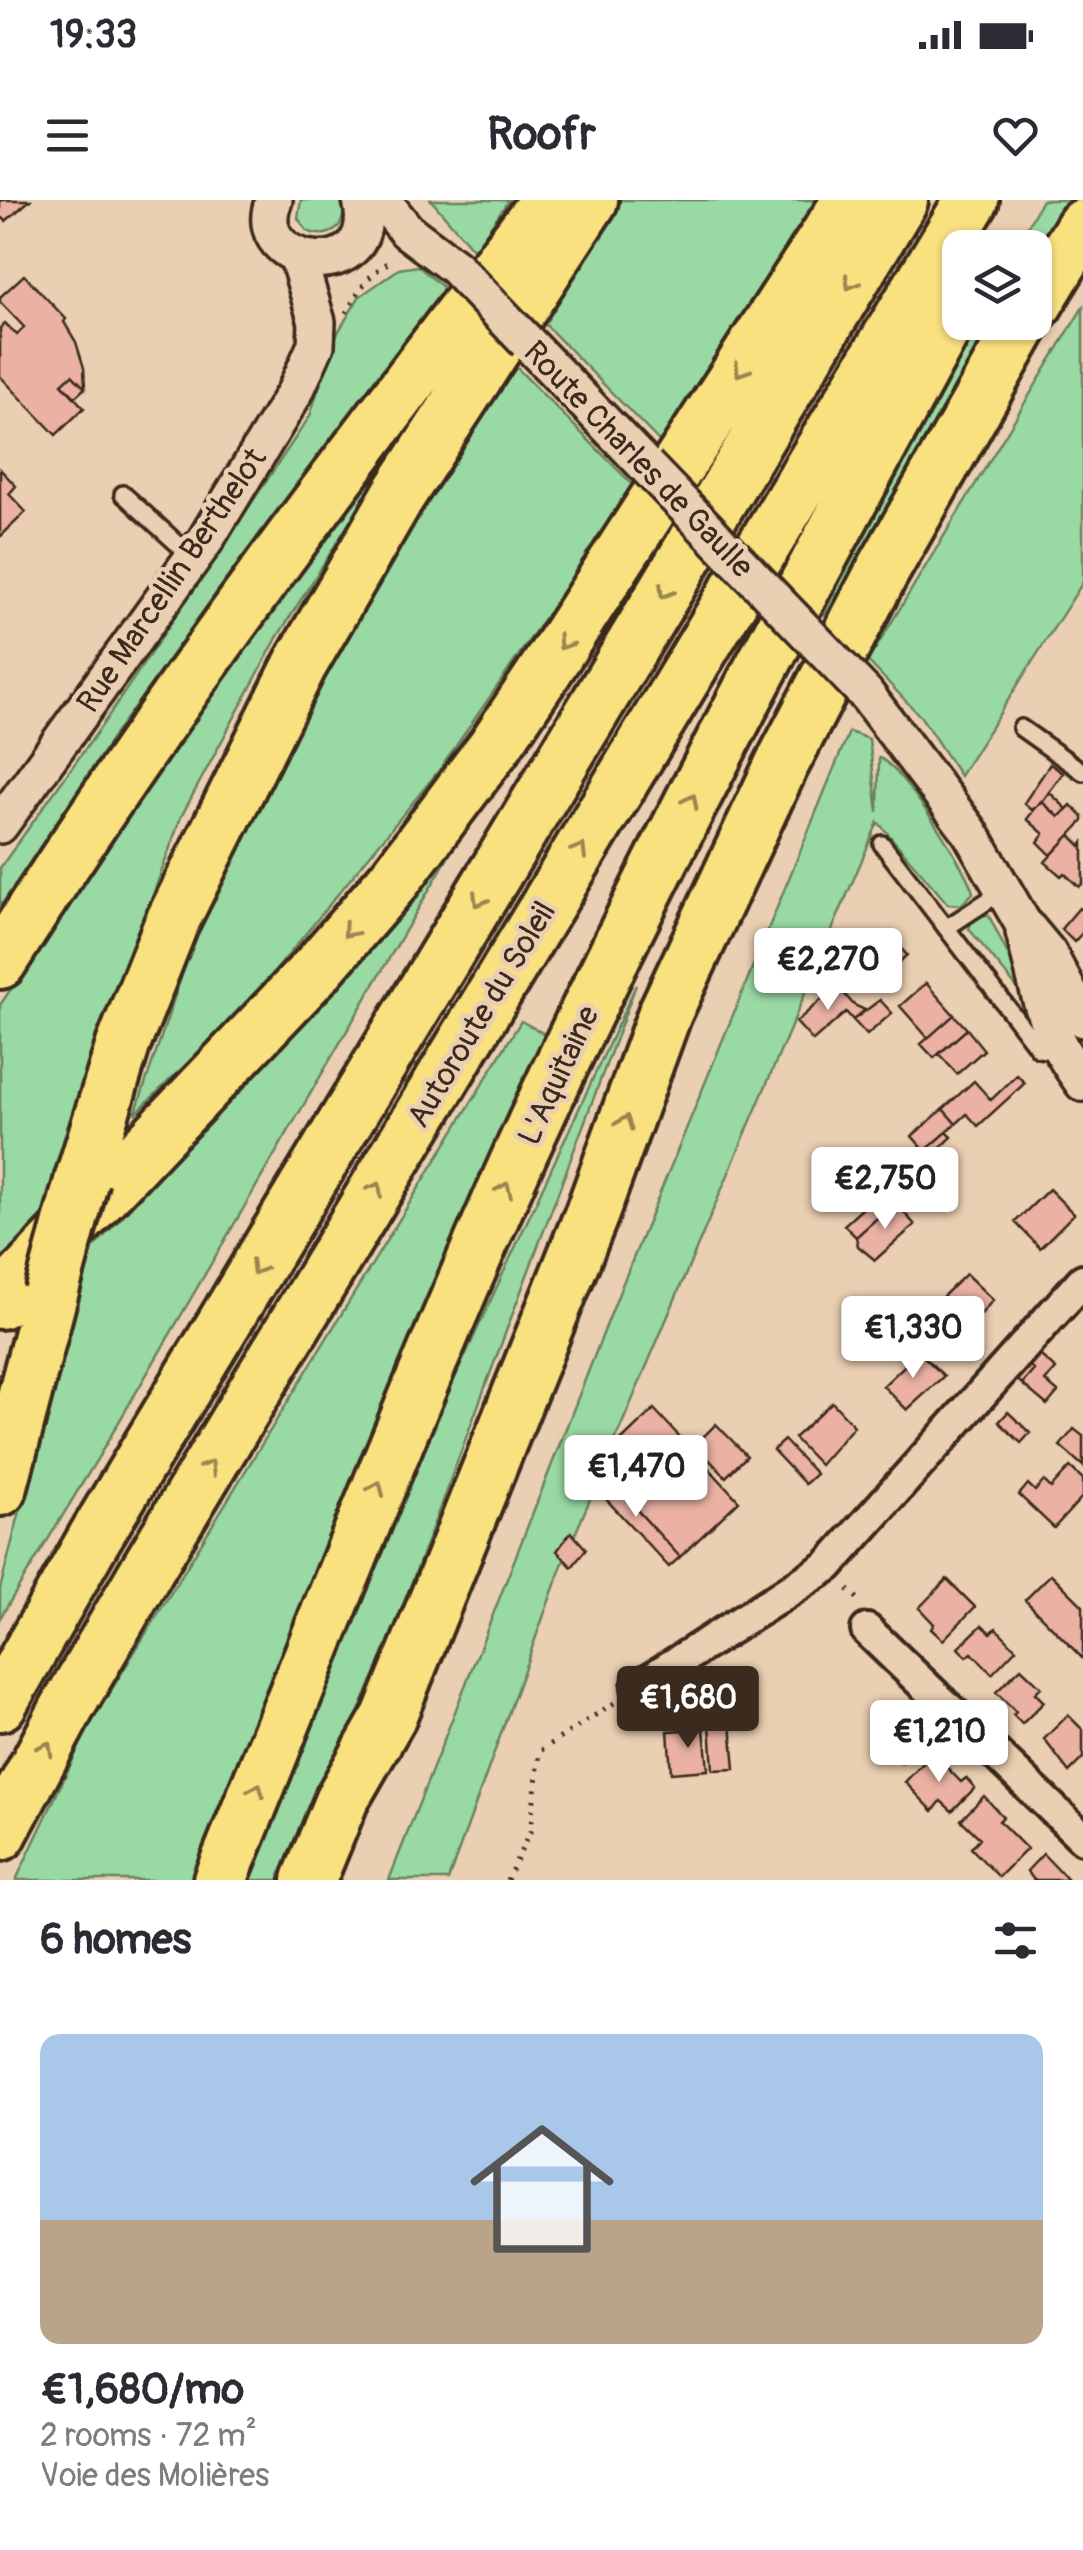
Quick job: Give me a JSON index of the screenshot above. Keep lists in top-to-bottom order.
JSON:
{
  "streets": {
    "highway": ["Autoroute du Soleil", "L'Aquitaine"],
    "street": ["Route Charles de Gaulle", "Rue Marcellin Berthelot"]
  },
  "page": {
    "status": "19:33",
    "header": "Roofr",
    "price": [
      "€2,270",
      "€2,750",
      "€1,330",
      "€1,470",
      "€1,680",
      "€1,210"
    ],
    "heading": "6 homes",
    "list": [
      {
        "name": "€1,680/mo",
        "note": "2 rooms · 72 m² · Voie des Molières"
      }
    ]
  }
}
